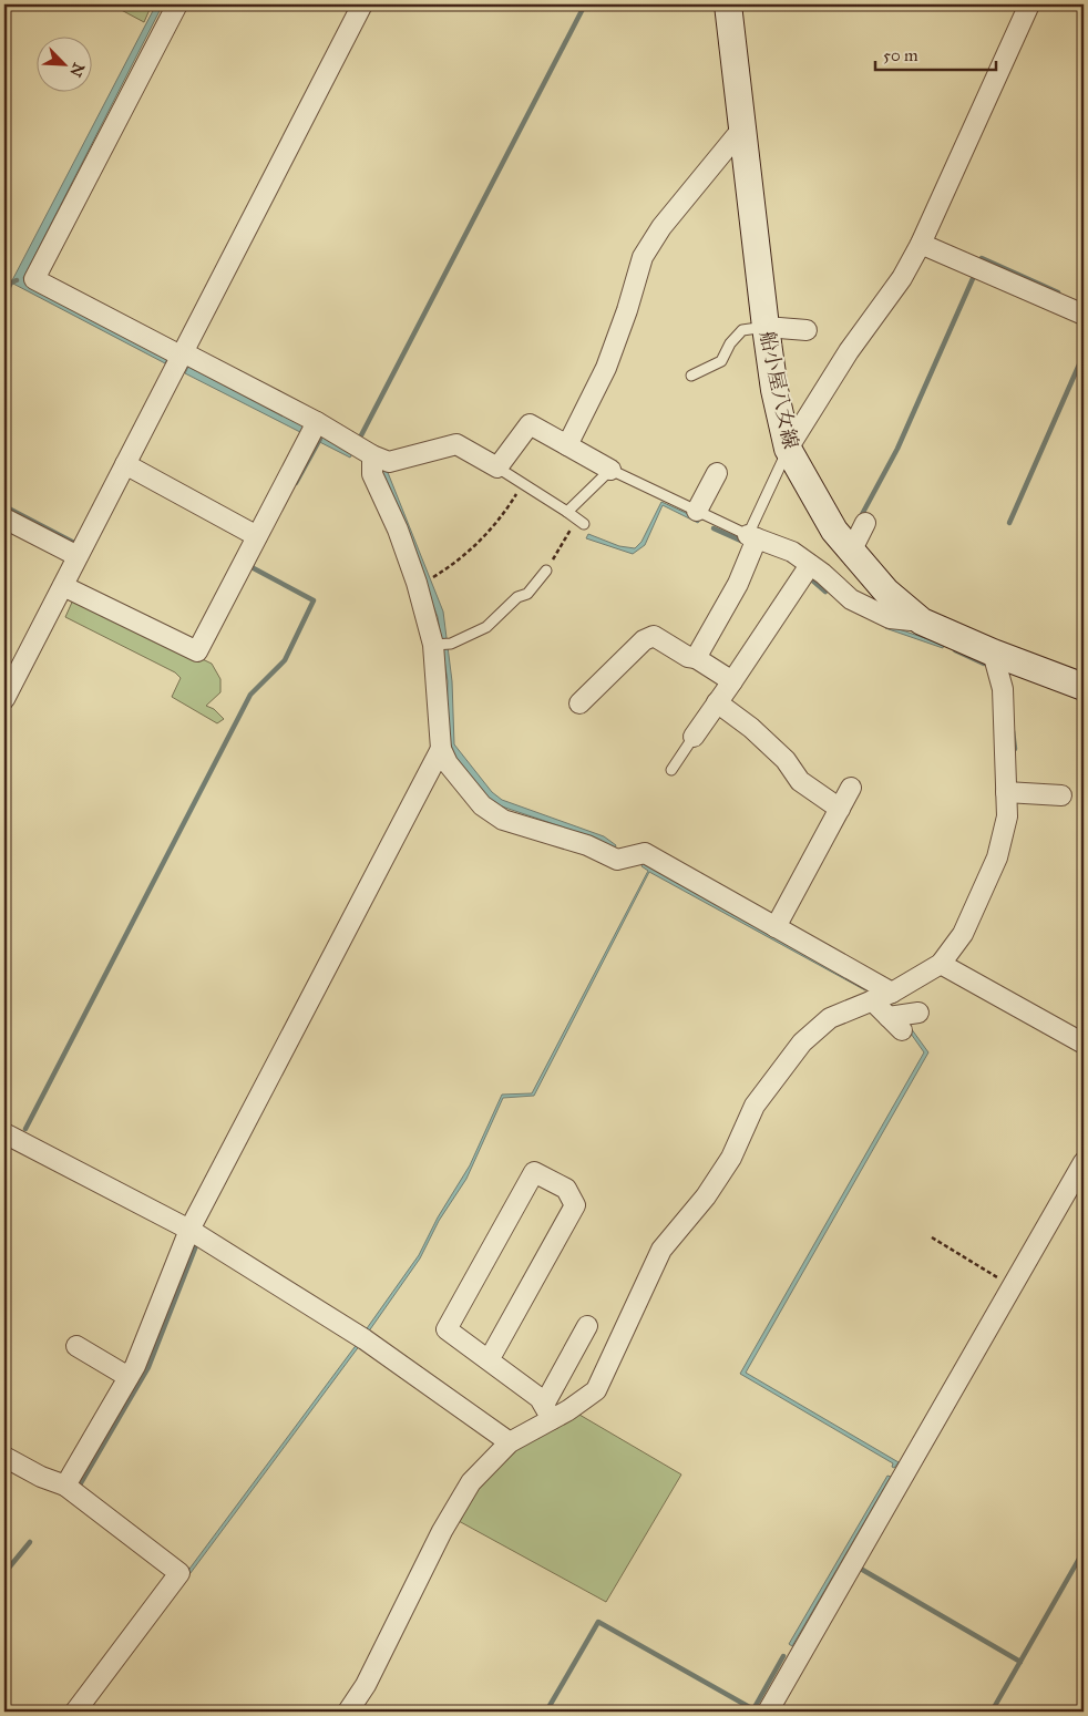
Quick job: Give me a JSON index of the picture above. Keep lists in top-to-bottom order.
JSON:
{
  "streets": {
    "main road": ["船小屋八女線"]
  },
  "scale_bar": "50 m",
  "north": "bottom right"
}
